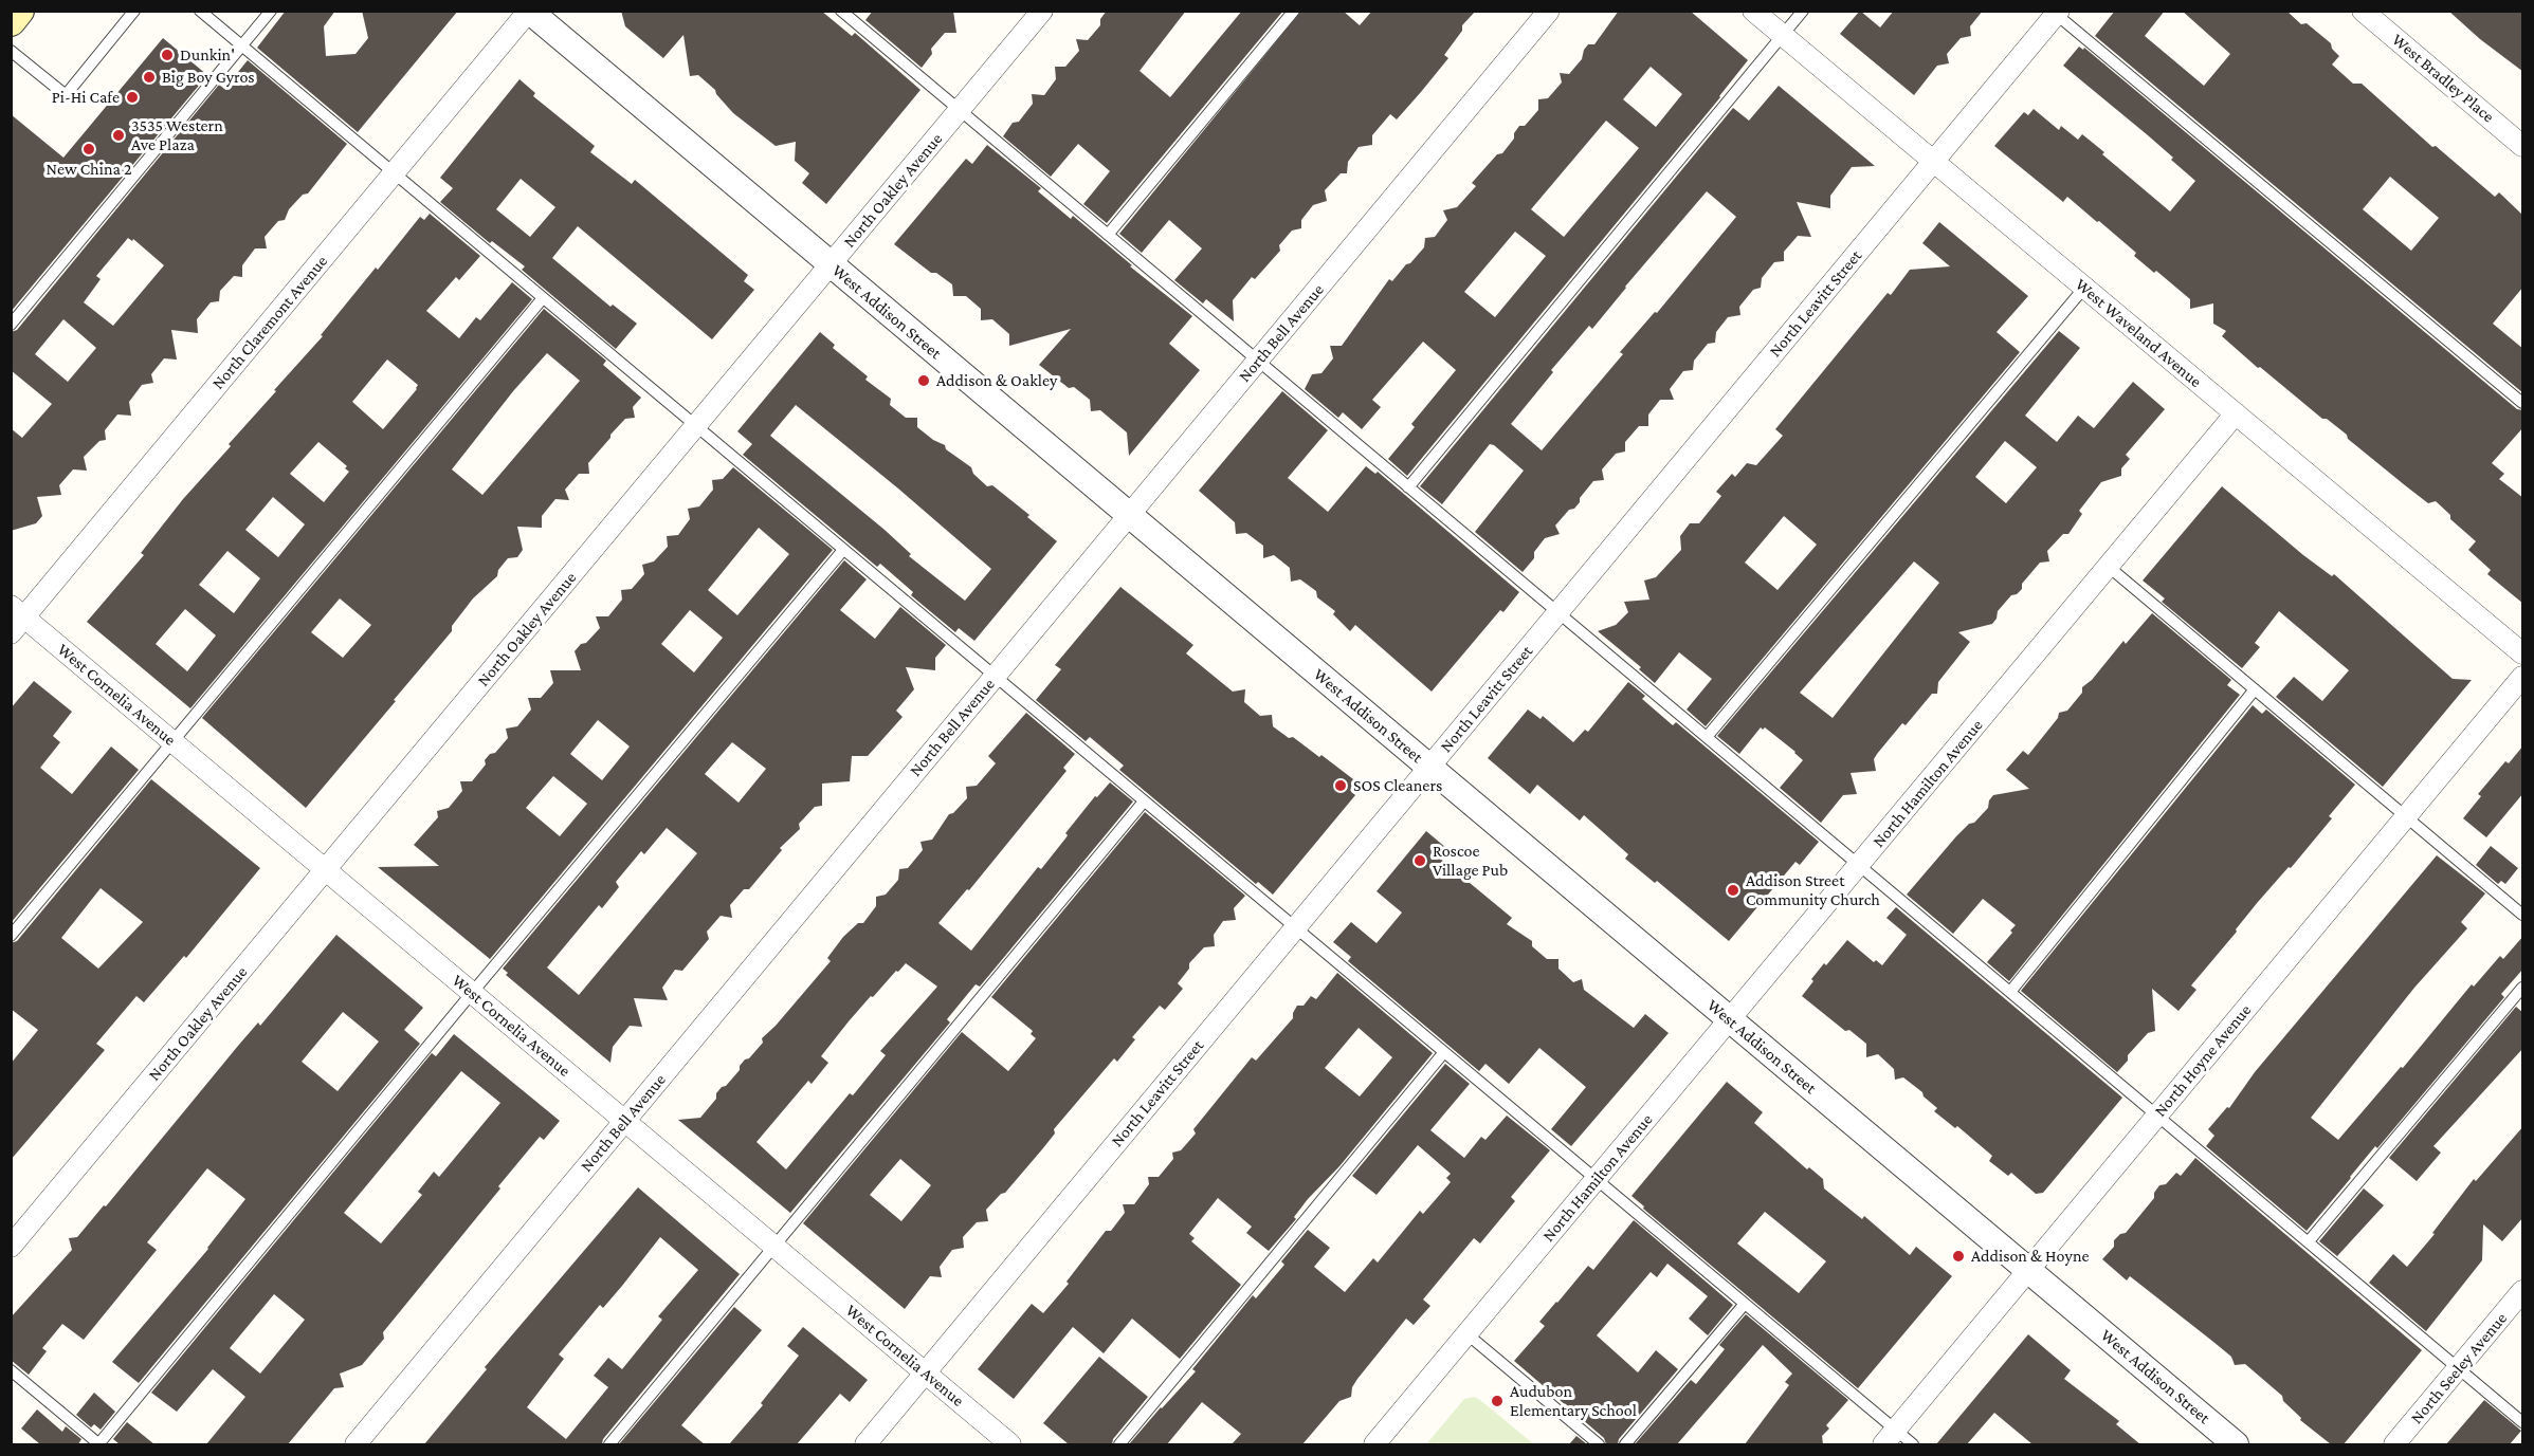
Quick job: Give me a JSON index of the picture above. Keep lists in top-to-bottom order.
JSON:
{
  "streets": {
    "street": [
      "West Bradley Place",
      "North Oakley Avenue",
      "North Leavitt Street",
      "West Addison Street",
      "North Claremont Avenue",
      "North Bell Avenue",
      "West Waveland Avenue",
      "West Cornelia Avenue",
      "North Hamilton Avenue",
      "North Hoyne Avenue",
      "North Seeley Avenue"
    ]
  },
  "crossings": [
    ["North Oakley Avenue", "West Addison Street"],
    ["North Oakley Avenue", "West Cornelia Avenue"],
    ["North Leavitt Street", "West Addison Street"],
    ["North Leavitt Street", "West Waveland Avenue"],
    ["North Leavitt Street", "West Cornelia Avenue"],
    ["West Addison Street", "North Claremont Avenue"],
    ["West Addison Street", "North Bell Avenue"],
    ["West Addison Street", "North Hamilton Avenue"],
    ["West Addison Street", "North Hoyne Avenue"],
    ["North Claremont Avenue", "West Cornelia Avenue"],
    ["North Bell Avenue", "West Cornelia Avenue"],
    ["West Waveland Avenue", "North Hamilton Avenue"]
  ],
  "places": [
    "Dunkin'",
    "Big Boy Gyros",
    "Pi-Hi Cafe",
    "3535 Western Ave Plaza",
    "New China 2",
    "Addison & Oakley",
    "SOS Cleaners",
    "Roscoe Village Pub",
    "Addison Street Community Church",
    "Addison & Hoyne",
    "Audubon Elementary School"
  ]
}
